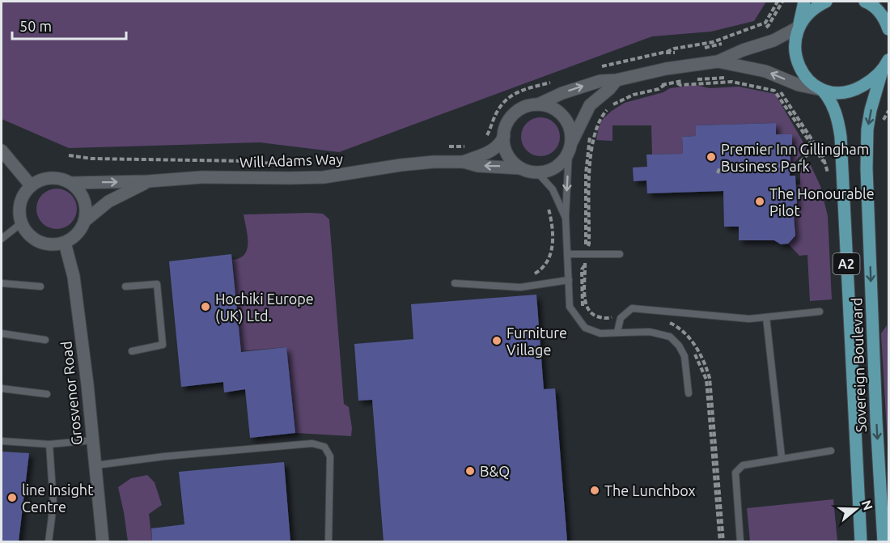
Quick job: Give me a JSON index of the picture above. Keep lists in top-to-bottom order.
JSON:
{
  "streets": {
    "main road": ["A2", "Sovereign Boulevard"],
    "street": ["Will Adams Way", "Grosvenor Road"]
  },
  "crossings": [
    ["Will Adams Way", "Grosvenor Road"]
  ],
  "places": [
    "Premier Inn Gillingham Business Park",
    "The Honourable Pilot",
    "Hochiki Europe (UK) Ltd.",
    "Furniture Village",
    "B&Q",
    "The Lunchbox",
    "line Insight Centre"
  ],
  "scale_bar": "50 m",
  "north": "right"
}
